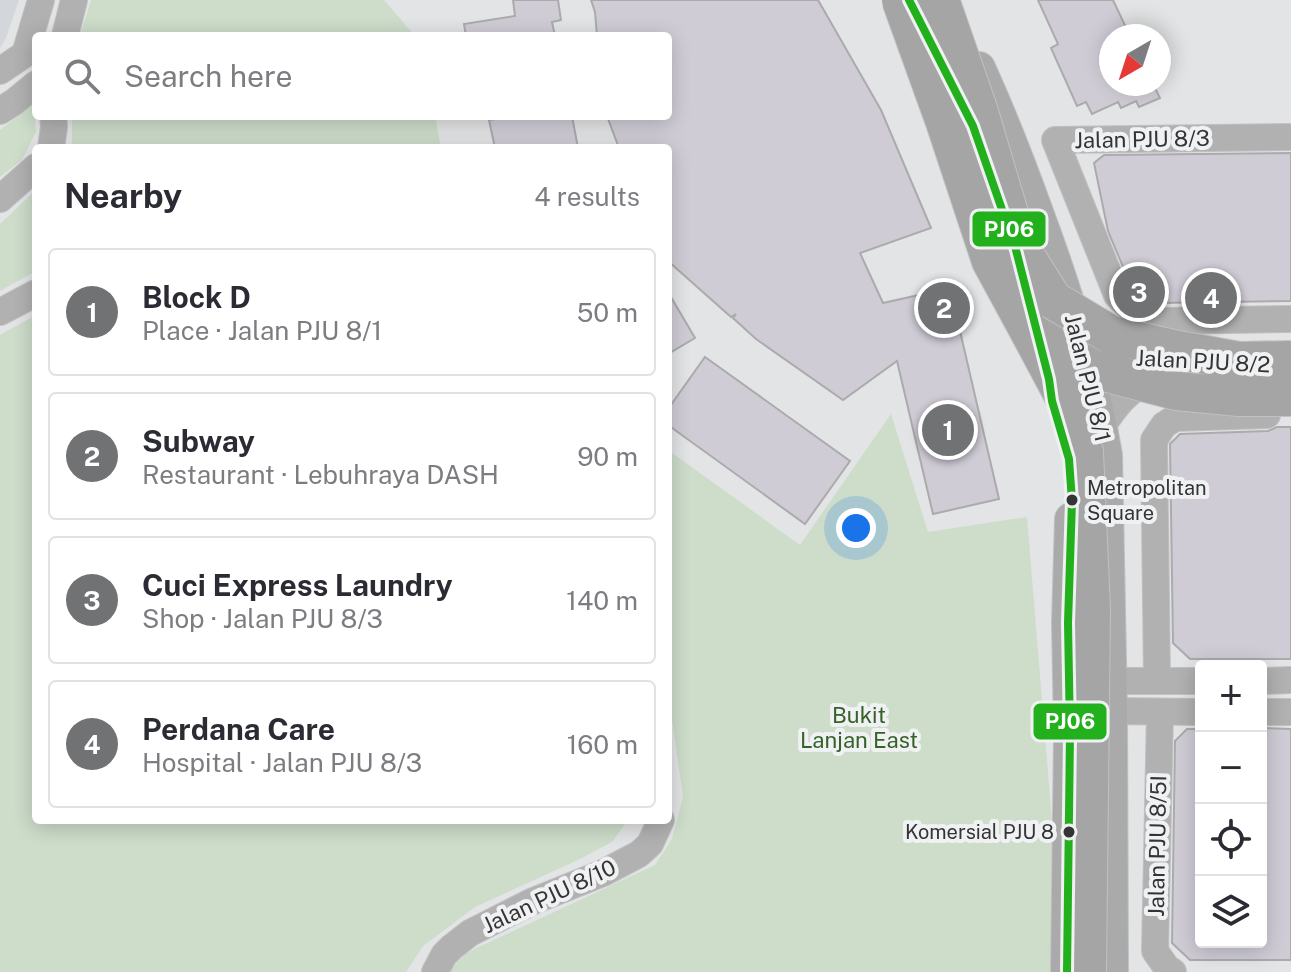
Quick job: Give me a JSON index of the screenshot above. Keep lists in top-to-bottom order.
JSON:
{
  "streets": {
    "main road": ["Jalan PJU 8/1"],
    "street": [
      "Jalan PJU 8/3",
      "Jalan PJU 8/2",
      "Jalan PJU 8/5I",
      "Jalan PJU 8/10"
    ]
  },
  "crossings": [
    ["Jalan PJU 8/2", "Jalan PJU 8/1"]
  ],
  "parks": ["Bukit Lanjan East"],
  "places": ["Metropolitan Square", "Komersial PJU 8"],
  "lines": ["transit line PJ06"],
  "north": "bottom left",
  "page": {
    "search": "Search here",
    "heading": ["Nearby", "4 results"],
    "list": [
      {
        "mark": "1",
        "name": "Block D",
        "note": "Place · Jalan PJU 8/1",
        "value": "50 m"
      },
      {
        "mark": "2",
        "name": "Subway",
        "note": "Restaurant · Lebuhraya DASH",
        "value": "90 m"
      },
      {
        "mark": "3",
        "name": "Cuci Express Laundry",
        "note": "Shop · Jalan PJU 8/3",
        "value": "140 m"
      },
      {
        "mark": "4",
        "name": "Perdana Care",
        "note": "Hospital · Jalan PJU 8/3",
        "value": "160 m"
      }
    ],
    "pins": [
      "3",
      "4",
      "2",
      "1"
    ],
    "map_buttons": ["+", "−"]
  }
}
